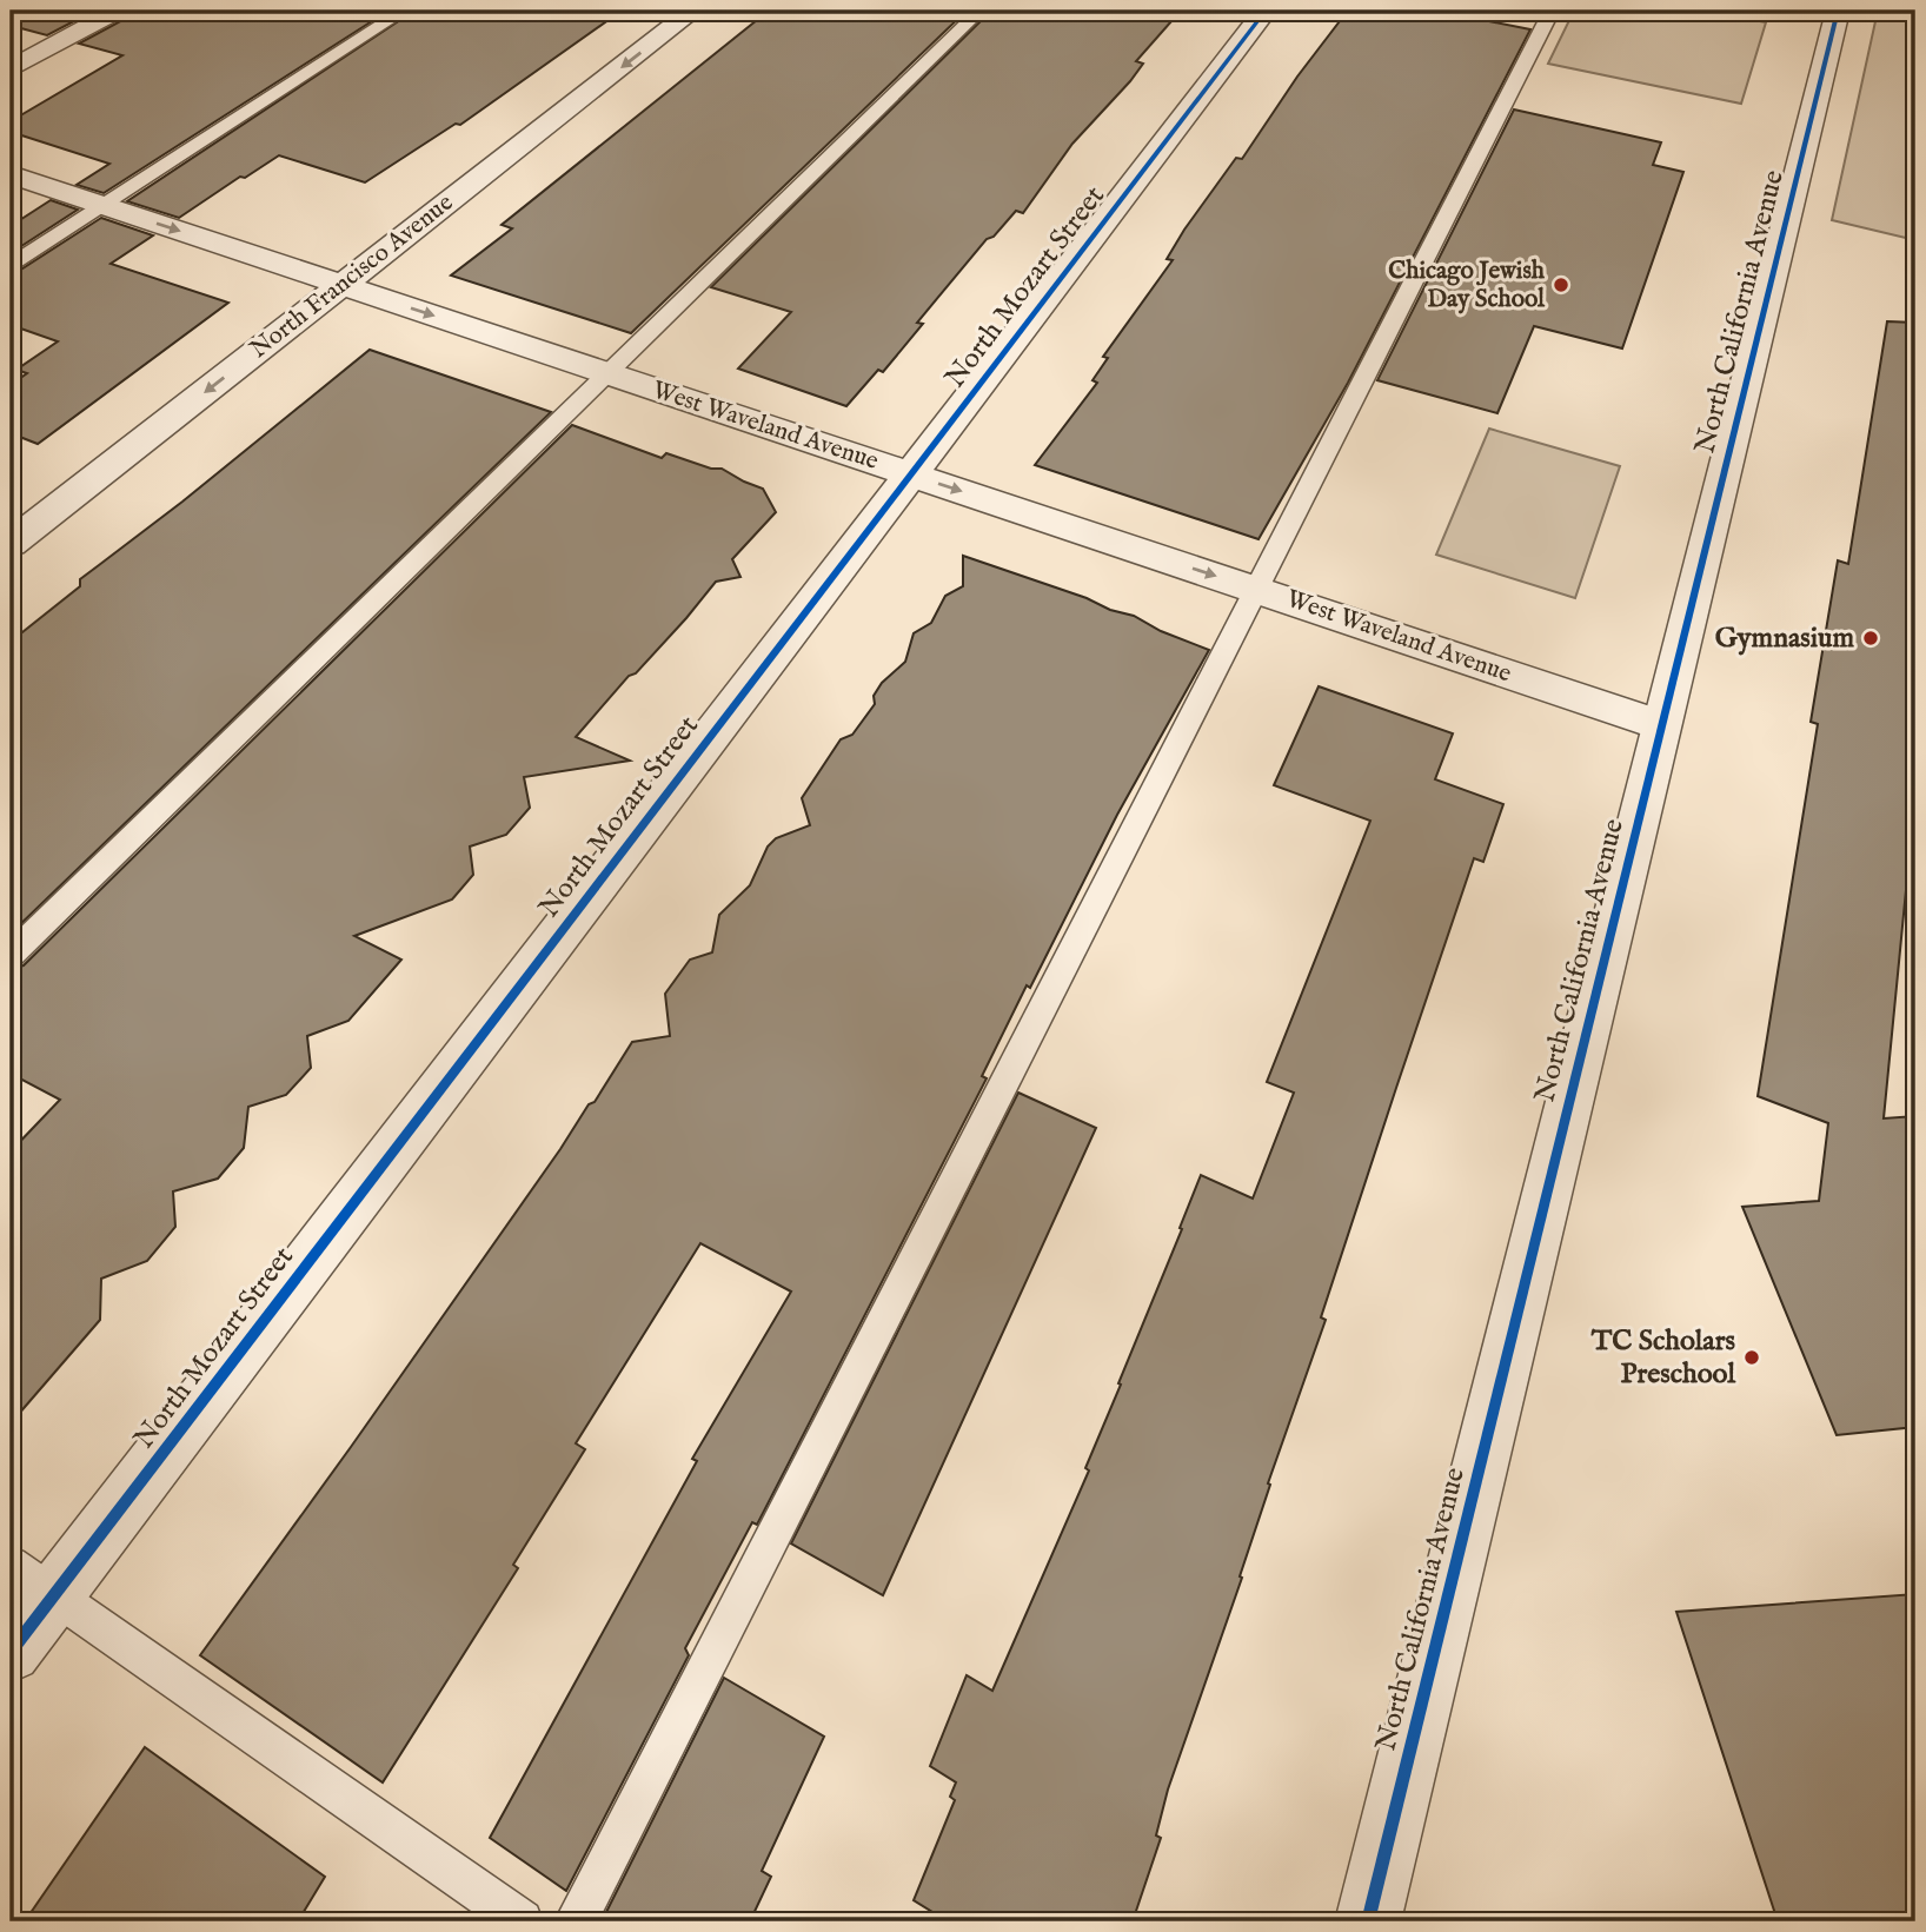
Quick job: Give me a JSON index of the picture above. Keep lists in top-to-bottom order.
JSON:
{
  "streets": {
    "street": [
      "North Francisco Avenue",
      "North Mozart Street",
      "North California Avenue",
      "West Waveland Avenue"
    ]
  },
  "crossings": [
    ["North Francisco Avenue", "West Waveland Avenue"],
    ["North Mozart Street", "West Waveland Avenue"],
    ["North California Avenue", "West Waveland Avenue"]
  ],
  "one_way": ["North Francisco Avenue", "West Waveland Avenue"],
  "places": ["Chicago Jewish Day School", "Gymnasium", "TC Scholars Preschool"]
}
